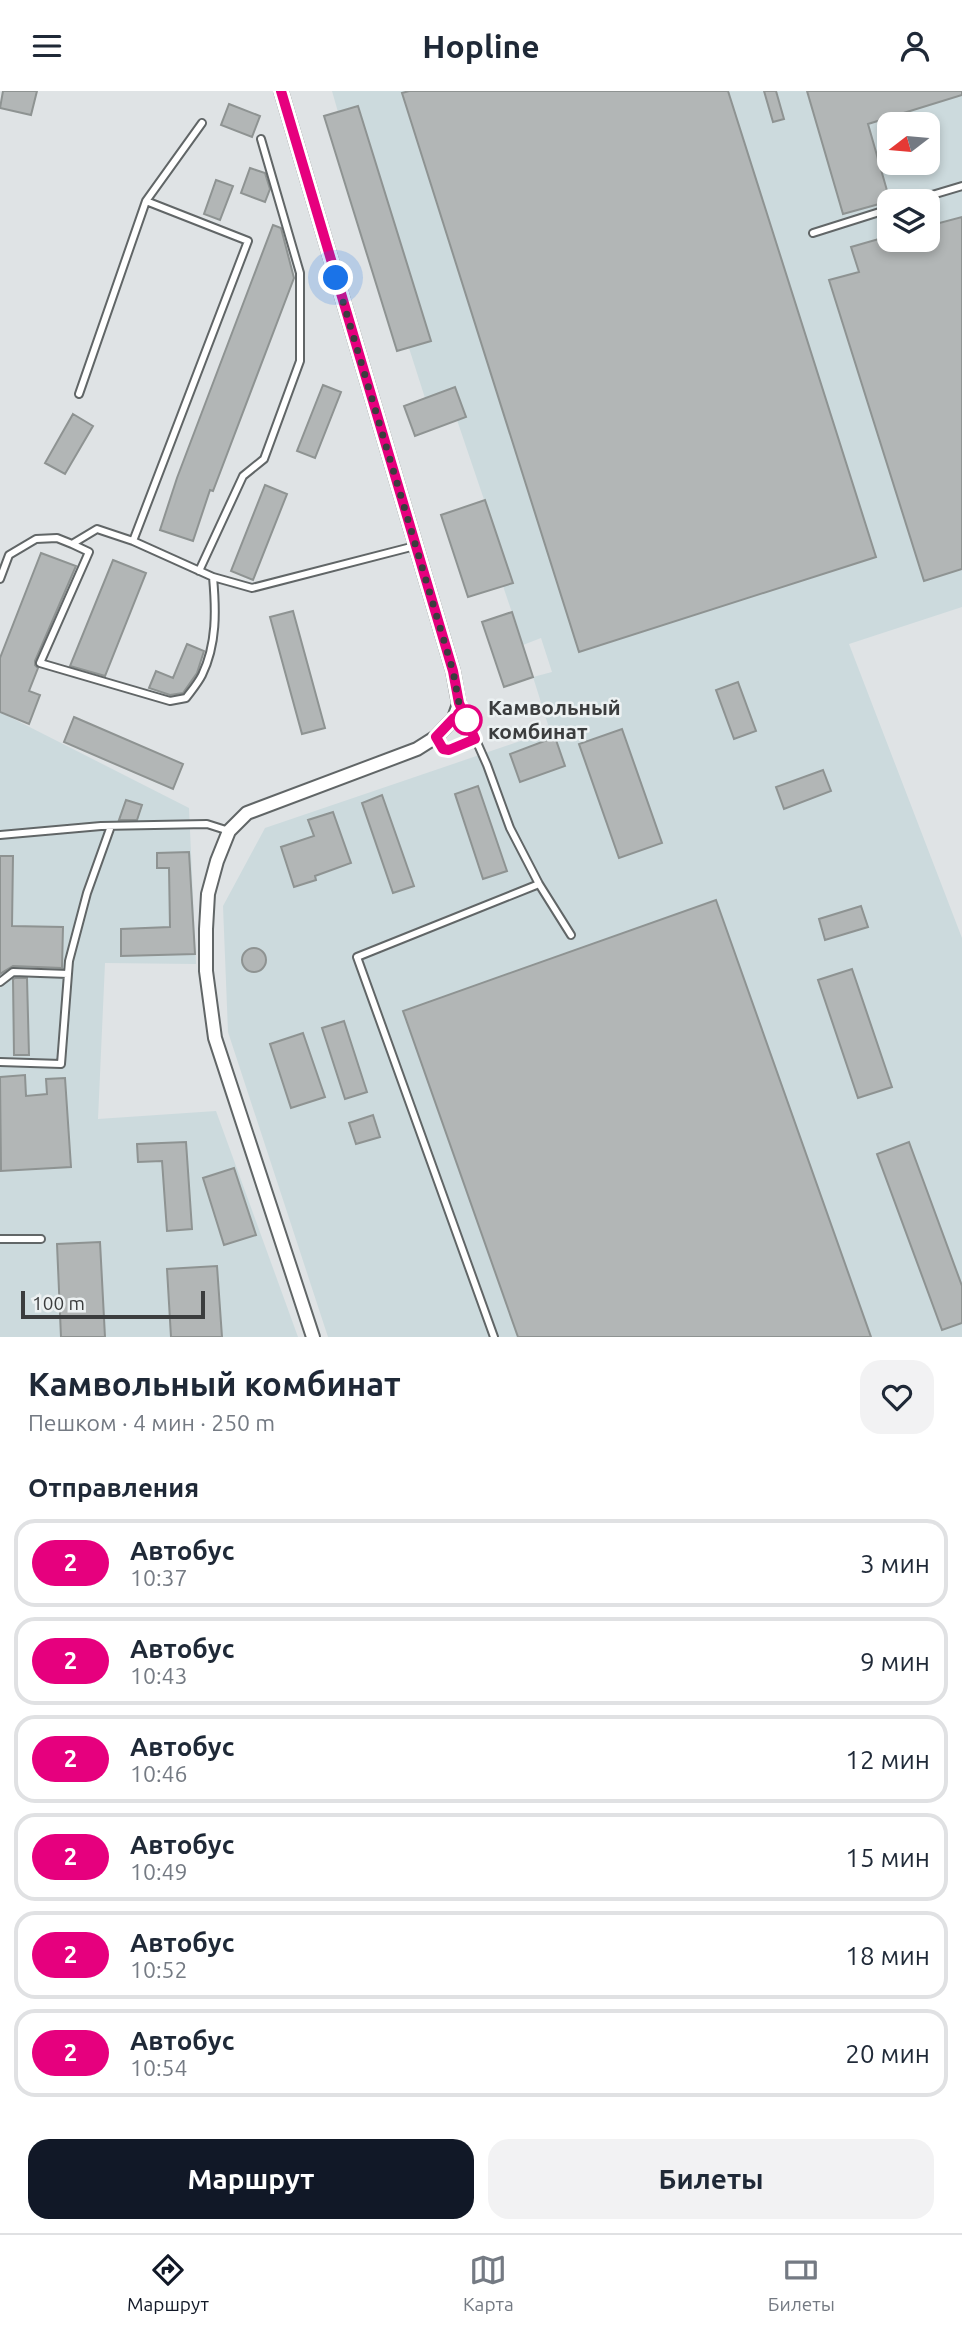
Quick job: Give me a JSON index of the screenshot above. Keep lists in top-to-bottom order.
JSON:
{
  "places": ["Камвольный комбинат"],
  "lines": ["bus line 2"],
  "scale_bar": "100 m",
  "north": "left",
  "page": {
    "header": "Hopline",
    "scale": "100 m",
    "heading": [
      ["Камвольный комбинат", "Пешком · 4 мин · 250 m"],
      "Отправления"
    ],
    "list": [
      {
        "mark": "2",
        "name": "Автобус",
        "note": "10:37",
        "value": "3 мин"
      },
      {
        "mark": "2",
        "name": "Автобус",
        "note": "10:43",
        "value": "9 мин"
      },
      {
        "mark": "2",
        "name": "Автобус",
        "note": "10:46",
        "value": "12 мин"
      },
      {
        "mark": "2",
        "name": "Автобус",
        "note": "10:49",
        "value": "15 мин"
      },
      {
        "mark": "2",
        "name": "Автобус",
        "note": "10:52",
        "value": "18 мин"
      },
      {
        "mark": "2",
        "name": "Автобус",
        "note": "10:54",
        "value": "20 мин"
      }
    ],
    "buttons": ["Маршрут", "Билеты"],
    "tabs": ["Маршрут", "Карта", "Билеты"]
  }
}
